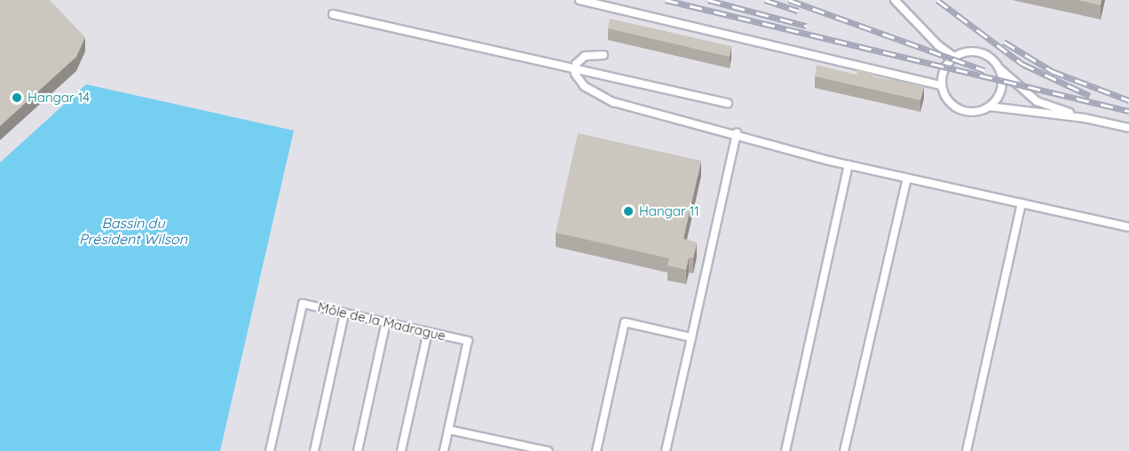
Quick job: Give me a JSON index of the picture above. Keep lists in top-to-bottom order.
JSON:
{
  "streets": {
    "lane": ["Môle de la Madrague"]
  },
  "water": ["Bassin du Président Wilson"],
  "places": ["Hangar 14", "Hangar 11"]
}
